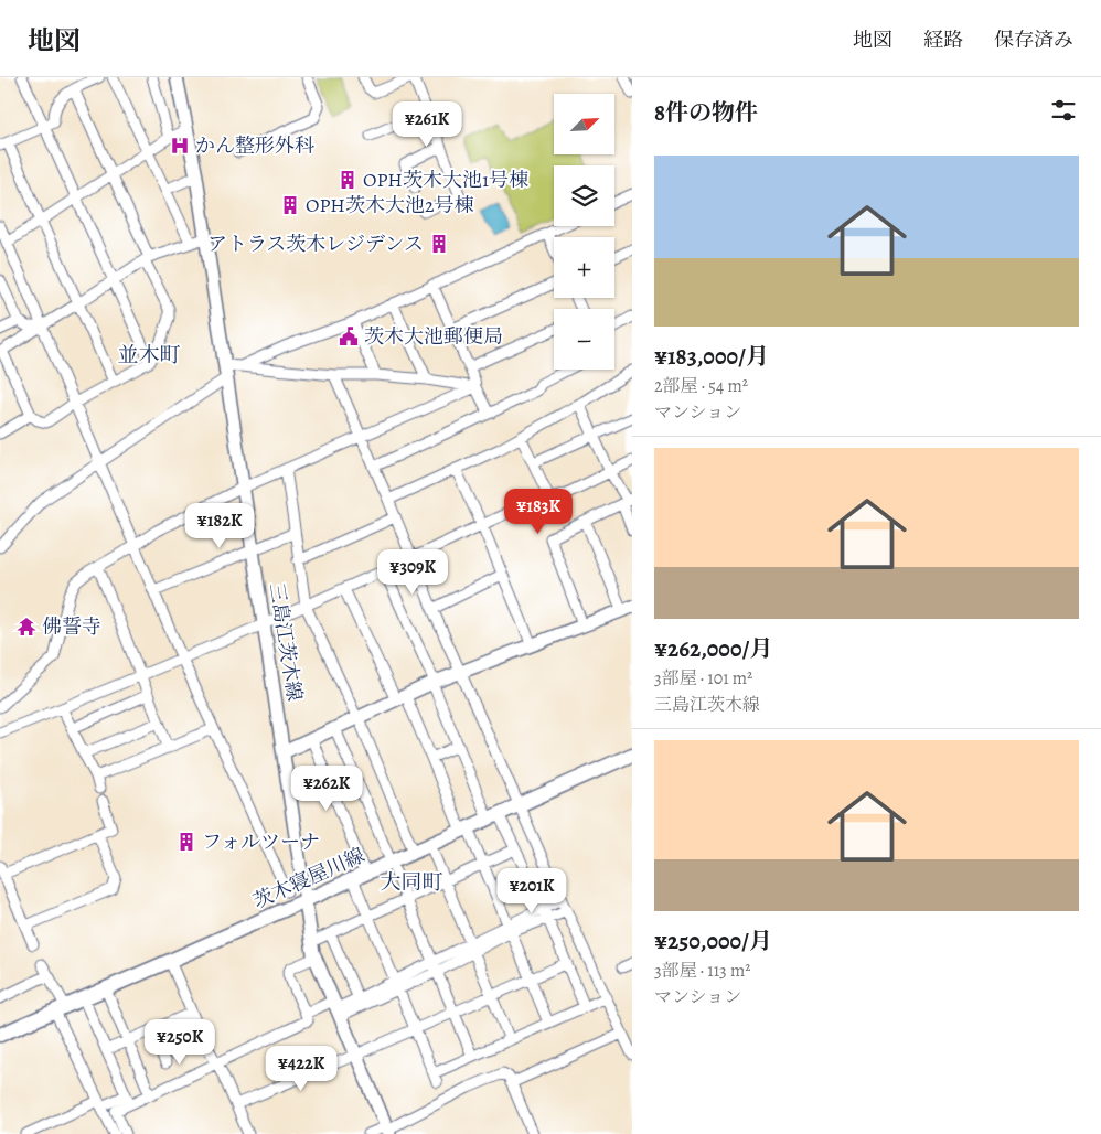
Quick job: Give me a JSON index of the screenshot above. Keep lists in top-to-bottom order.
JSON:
{
  "streets": {
    "main road": ["三島江茨木線", "茨木寝屋川線"]
  },
  "crossings": [
    ["三島江茨木線", "茨木寝屋川線"]
  ],
  "districts": ["並木町", "大同町"],
  "places": {
    "hospital": ["かん整形外科"],
    "building": [
      "OPH茨木大池1号棟",
      "OPH茨木大池2号棟",
      "アトラス茨木レジデンス",
      "フォルツーナ"
    ],
    "public building": ["茨木大池郵便局"],
    "temple": ["佛誓寺"]
  },
  "north": "top right",
  "page": {
    "header": "地図",
    "nav": ["地図", "経路", "保存済み"],
    "heading": "8件の物件",
    "map_buttons": ["+", "−"],
    "price": [
      "¥261K",
      "¥183K",
      "¥182K",
      "¥309K",
      "¥262K",
      "¥201K",
      "¥250K",
      "¥422K"
    ],
    "list": [
      {
        "name": "¥183,000/月",
        "note": "2部屋 · 54 m² · マンション"
      },
      {
        "name": "¥262,000/月",
        "note": "3部屋 · 101 m² · 三島江茨木線"
      },
      {
        "name": "¥250,000/月",
        "note": "3部屋 · 113 m² · マンション"
      }
    ]
  }
}
